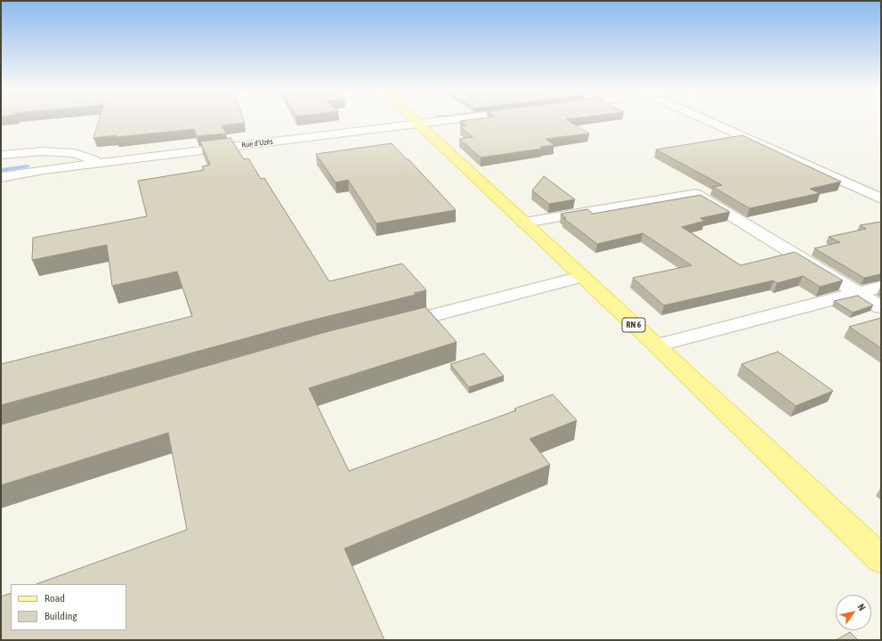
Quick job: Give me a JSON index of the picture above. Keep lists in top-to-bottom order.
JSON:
{
  "streets": {
    "main road": ["RN 6"],
    "street": ["Rue d'Uzès"]
  },
  "legend": ["Road", "Building"],
  "north": "top right"
}
